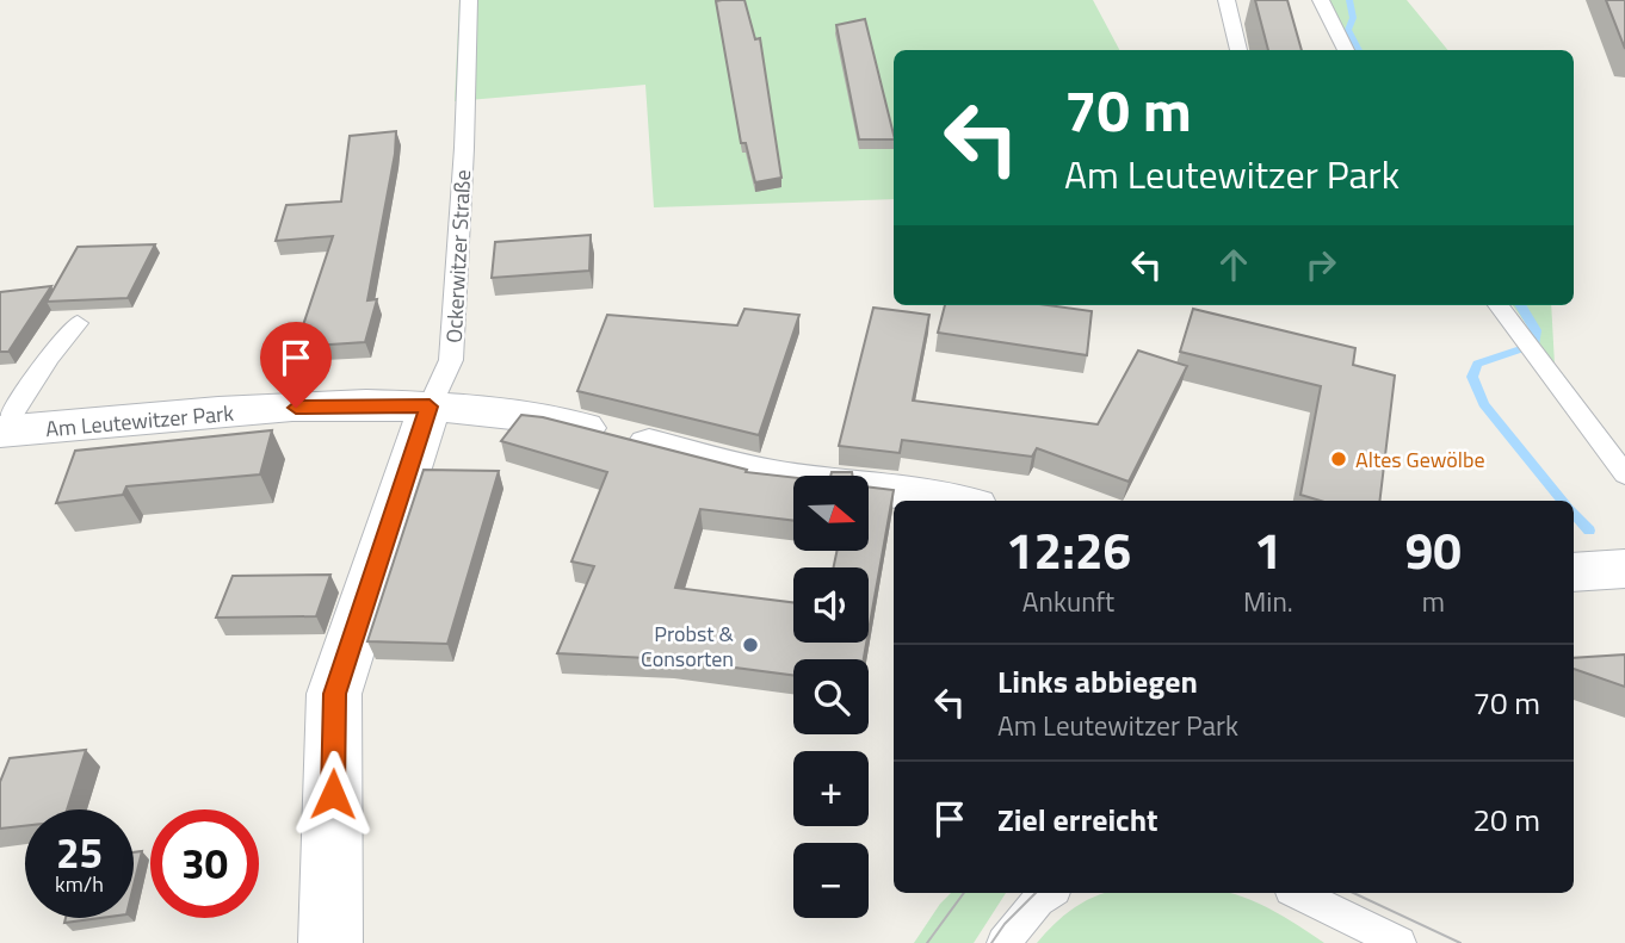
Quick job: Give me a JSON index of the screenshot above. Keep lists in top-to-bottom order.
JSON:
{
  "streets": {
    "street": ["Ockerwitzer Straße", "Am Leutewitzer Park"]
  },
  "crossings": [
    ["Ockerwitzer Straße", "Am Leutewitzer Park"]
  ],
  "places": ["Altes Gewölbe", "Probst & Consorten"],
  "north": "right",
  "page": {
    "turn": ["70 m", "Am Leutewitzer Park"],
    "map_buttons": ["+", "−"],
    "eta": [
      "12:26",
      "Ankunft",
      "1",
      "Min.",
      "90",
      "m"
    ],
    "list": [
      {
        "name": "Links abbiegen",
        "note": "Am Leutewitzer Park",
        "value": "70 m"
      },
      {
        "name": "Ziel erreicht",
        "value": "20 m"
      }
    ],
    "speed": "25 km/h",
    "limit": "30"
  }
}
